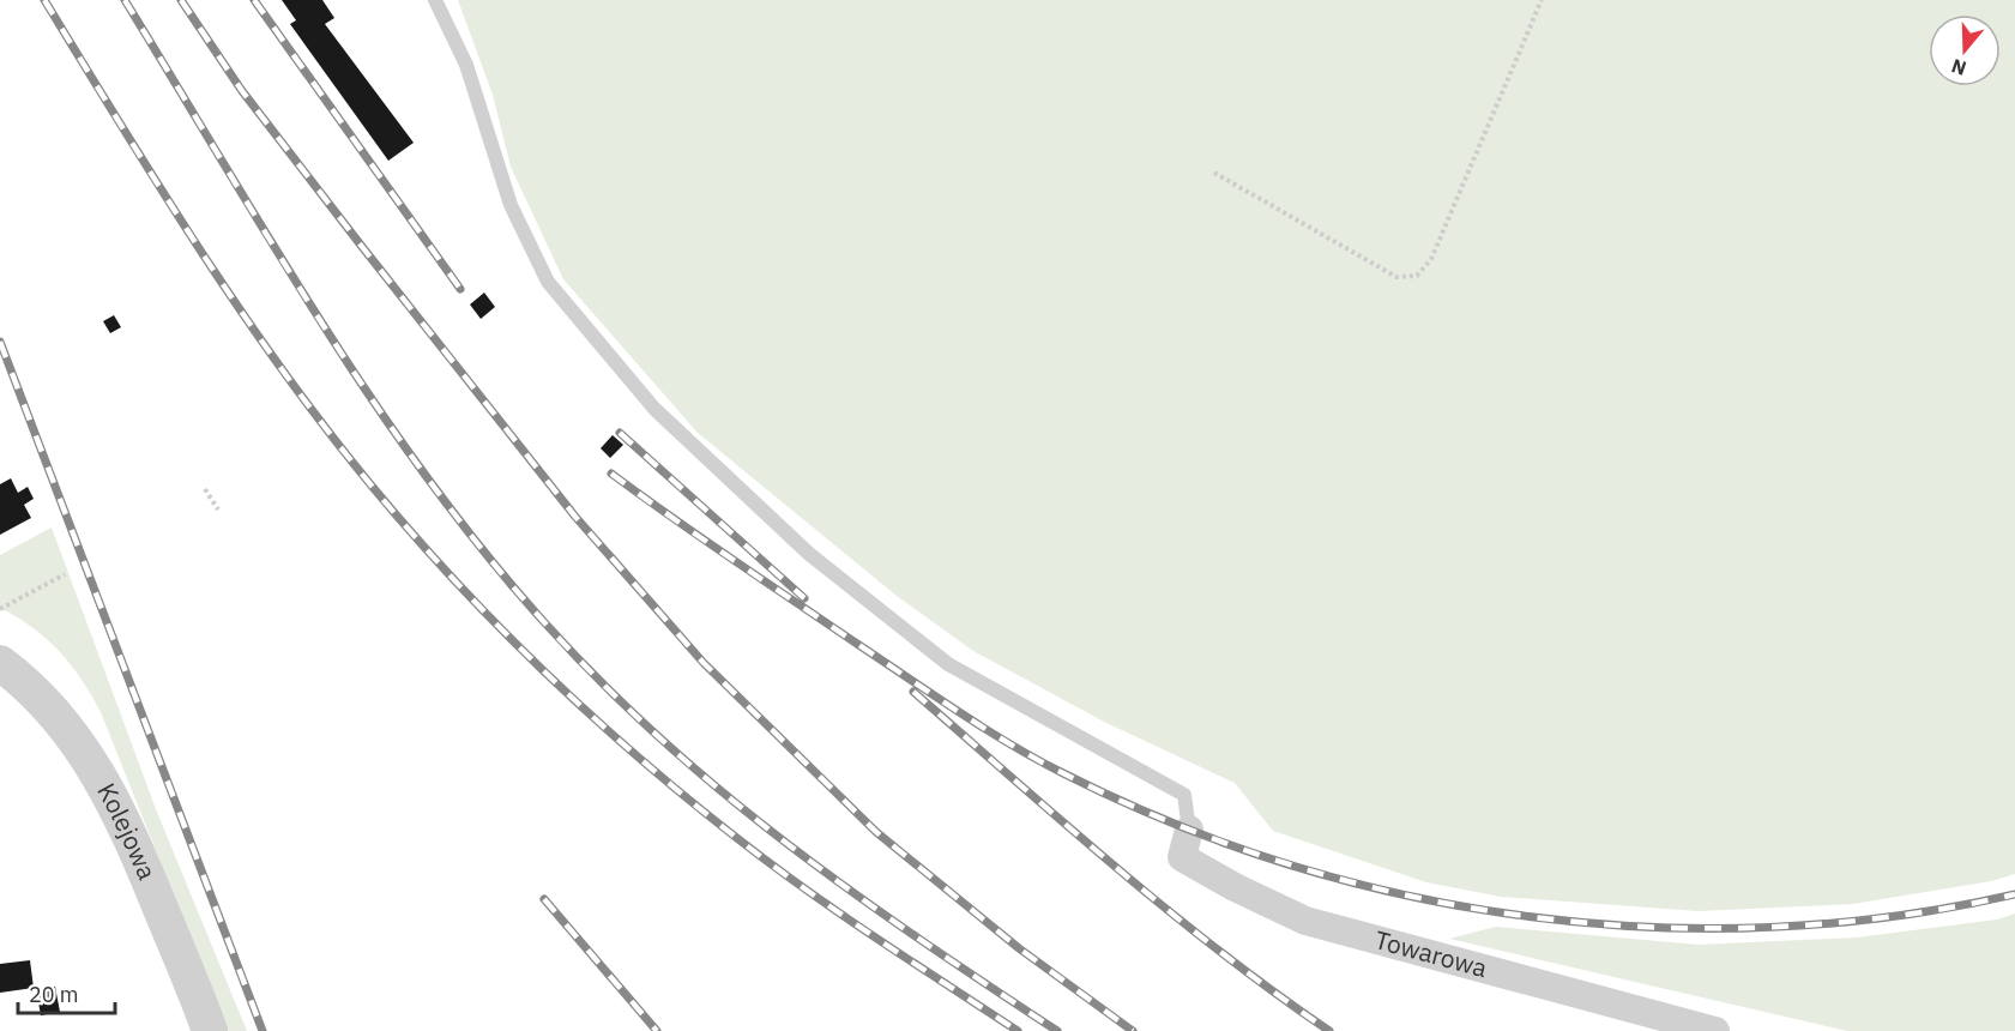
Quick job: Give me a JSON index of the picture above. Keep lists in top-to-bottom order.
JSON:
{
  "streets": {
    "street": ["Kolejowa", "Towarowa"]
  },
  "scale_bar": "20 m",
  "north": "bottom"
}
